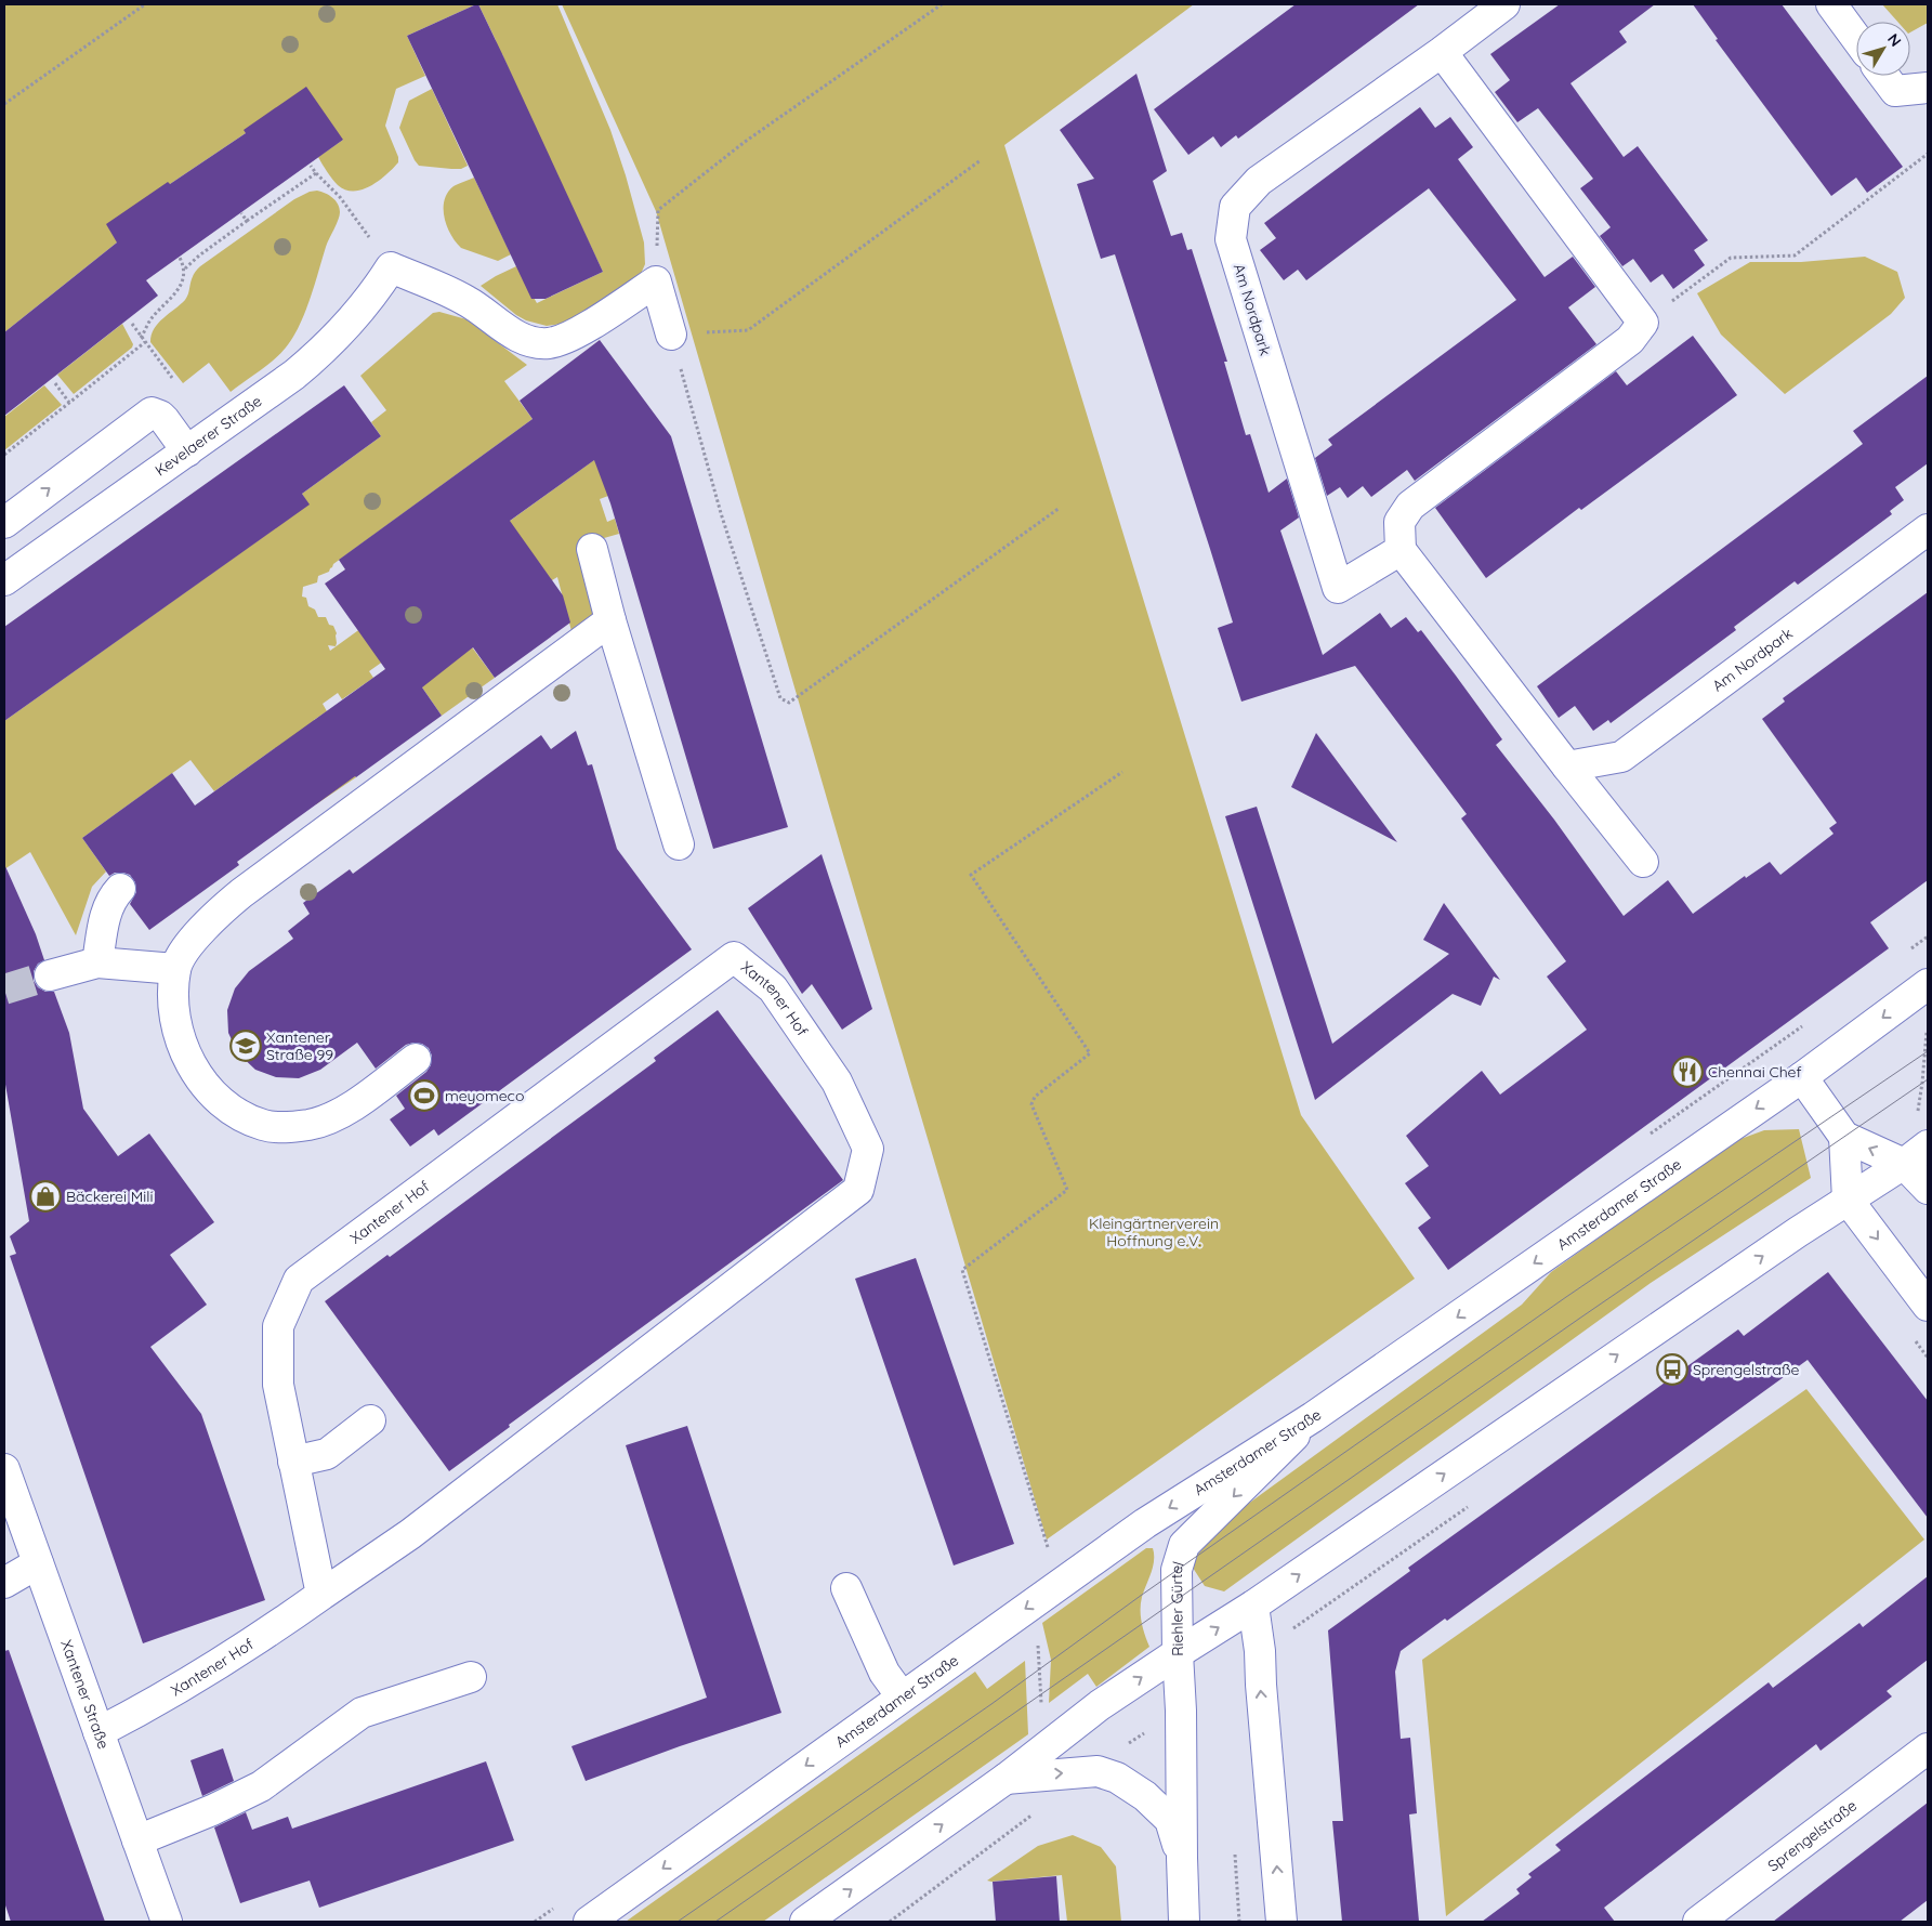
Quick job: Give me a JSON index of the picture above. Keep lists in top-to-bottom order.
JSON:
{
  "streets": {
    "street": [
      "Am Nordpark",
      "Kevelaerer Straße",
      "Xantener Hof",
      "Amsterdamer Straße",
      "Riehler Gürtel",
      "Xantener Straße",
      "Sprengelstraße"
    ]
  },
  "crossings": [
    ["Xantener Hof", "Xantener Straße"],
    ["Amsterdamer Straße", "Riehler Gürtel"]
  ],
  "parks": ["Kleingärtnerverein Hoffnung e.V."],
  "places": {
    "school or university": ["Xantener Straße 99"],
    "restaurant": ["Chennai Chef"],
    "sports": ["meyomeco"],
    "shop": ["Bäckerei Mili"],
    "bus stop": ["Sprengelstraße"]
  },
  "north": "top right"
}
